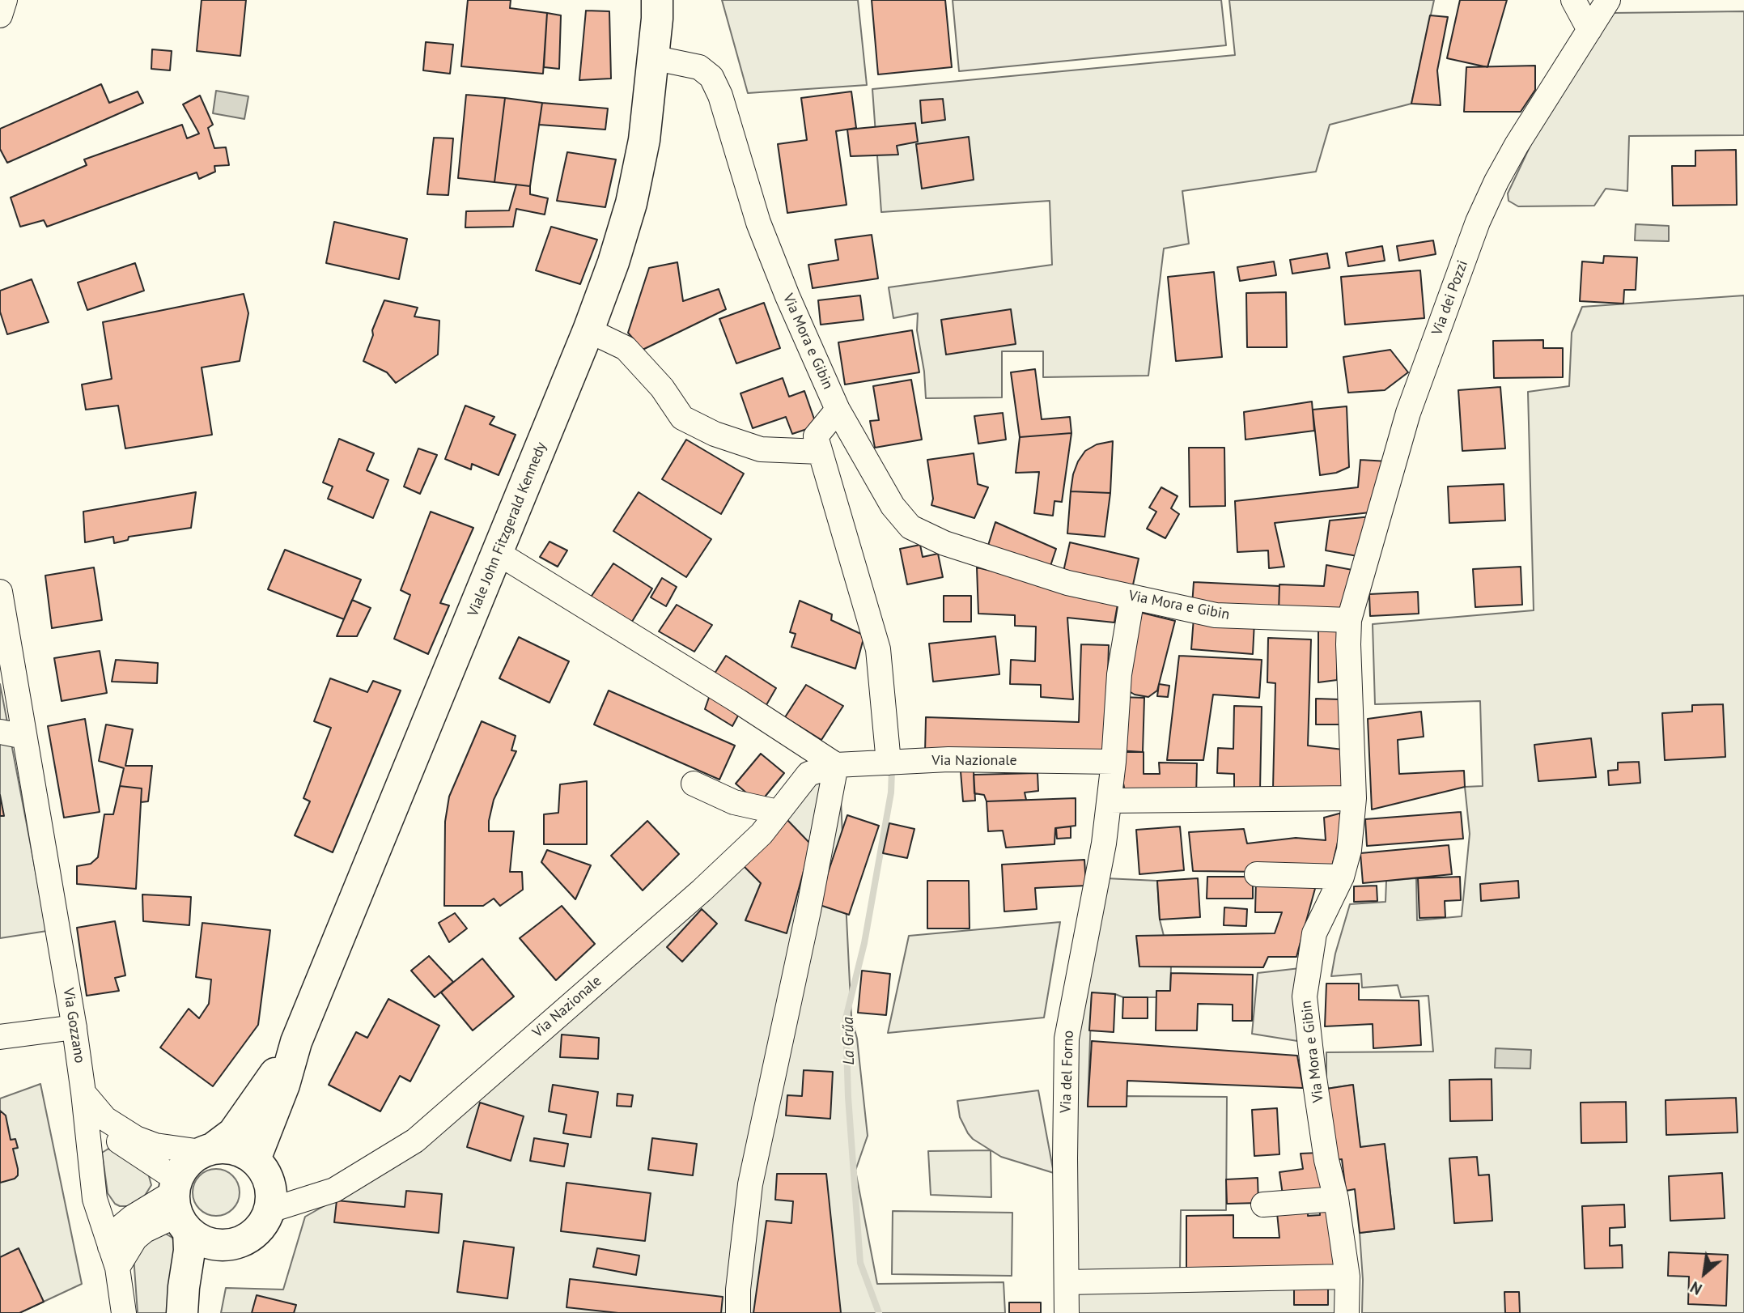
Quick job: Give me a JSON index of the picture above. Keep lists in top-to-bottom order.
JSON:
{
  "streets": {
    "main road": ["Viale John Fitzgerald Kennedy"],
    "street": [
      "Via dei Pozzi",
      "Via Mora e Gibin",
      "Via Nazionale",
      "Via Gozzano",
      "Via del Forno"
    ]
  },
  "crossings": [
    ["Via dei Pozzi", "Via Mora e Gibin"],
    ["Via Mora e Gibin", "Viale John Fitzgerald Kennedy"],
    ["Via Mora e Gibin", "Via del Forno"],
    ["Viale John Fitzgerald Kennedy", "Via Nazionale"],
    ["Via Nazionale", "Via del Forno"]
  ],
  "water": ["La Grűa"],
  "north": "bottom left"
}
